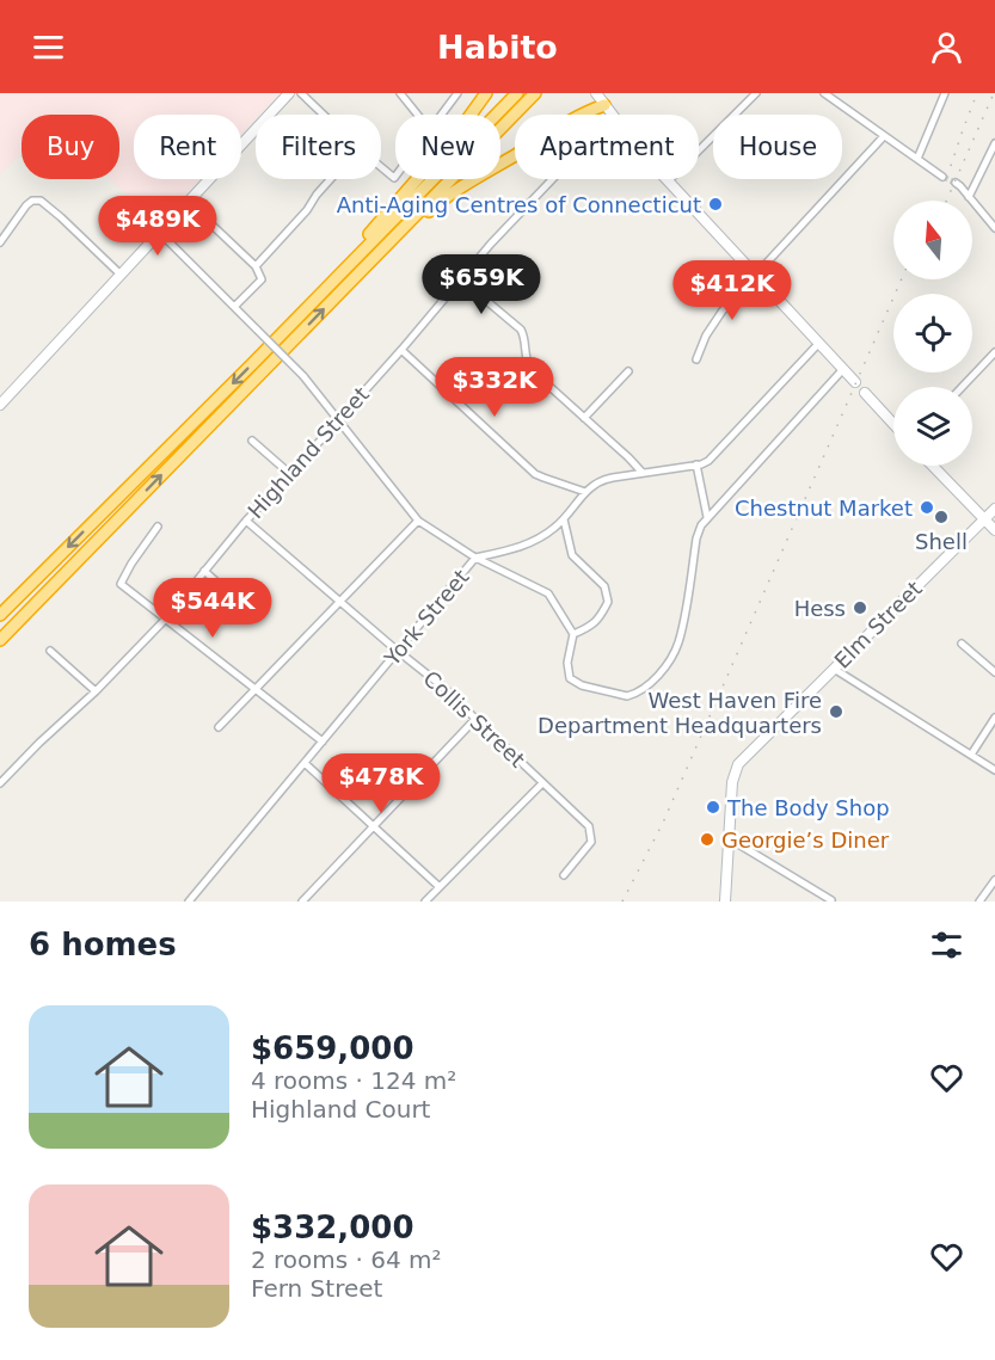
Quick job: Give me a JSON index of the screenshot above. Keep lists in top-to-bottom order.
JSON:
{
  "streets": {
    "main road": ["Elm Street"],
    "street": ["Highland Street", "York Street", "Collis Street"]
  },
  "crossings": [
    ["Highland Street", "Collis Street"],
    ["York Street", "Collis Street"]
  ],
  "places": [
    "Anti-Aging Centres of Connecticut",
    "Chestnut Market",
    "Shell",
    "Hess",
    "West Haven Fire Department Headquarters",
    "The Body Shop",
    "Georgie’s Diner"
  ],
  "north": "top",
  "page": {
    "header": "Habito",
    "chip": [
      "Buy",
      "Rent",
      "Filters",
      "New",
      "Apartment",
      "House"
    ],
    "price": [
      "$489K",
      "$659K",
      "$412K",
      "$332K",
      "$544K",
      "$478K"
    ],
    "heading": "6 homes",
    "list": [
      {
        "name": "$659,000",
        "note": "4 rooms · 124 m² · Highland Court"
      },
      {
        "name": "$332,000",
        "note": "2 rooms · 64 m² · Fern Street"
      }
    ]
  }
}
